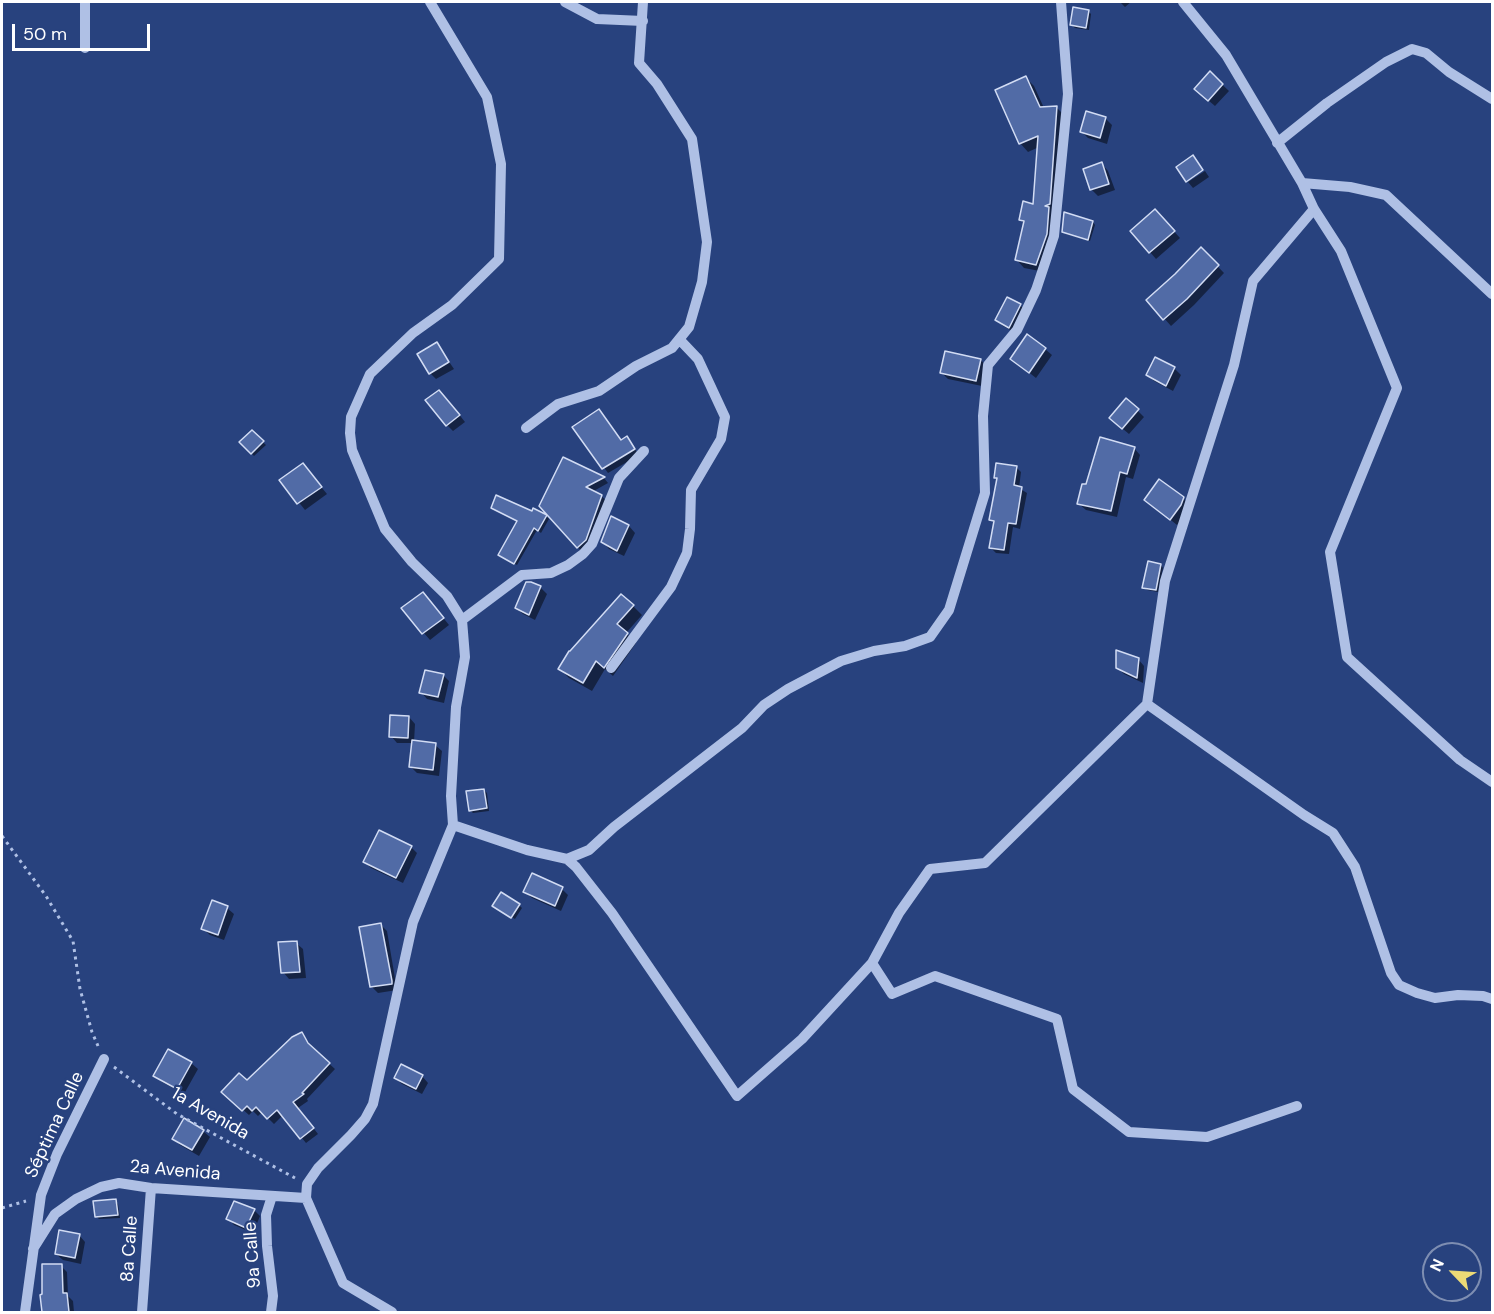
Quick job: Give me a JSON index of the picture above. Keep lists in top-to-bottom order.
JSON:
{
  "streets": {
    "street": [
      "Séptima Calle",
      "2a Avenida",
      "8a Calle",
      "9a Calle"
    ],
    "path": ["1a Avenida"]
  },
  "crossings": [
    ["1a Avenida", "Séptima Calle"],
    ["Séptima Calle", "2a Avenida"],
    ["2a Avenida", "8a Calle"],
    ["2a Avenida", "9a Calle"]
  ],
  "scale_bar": "50 m",
  "north": "top left"
}
